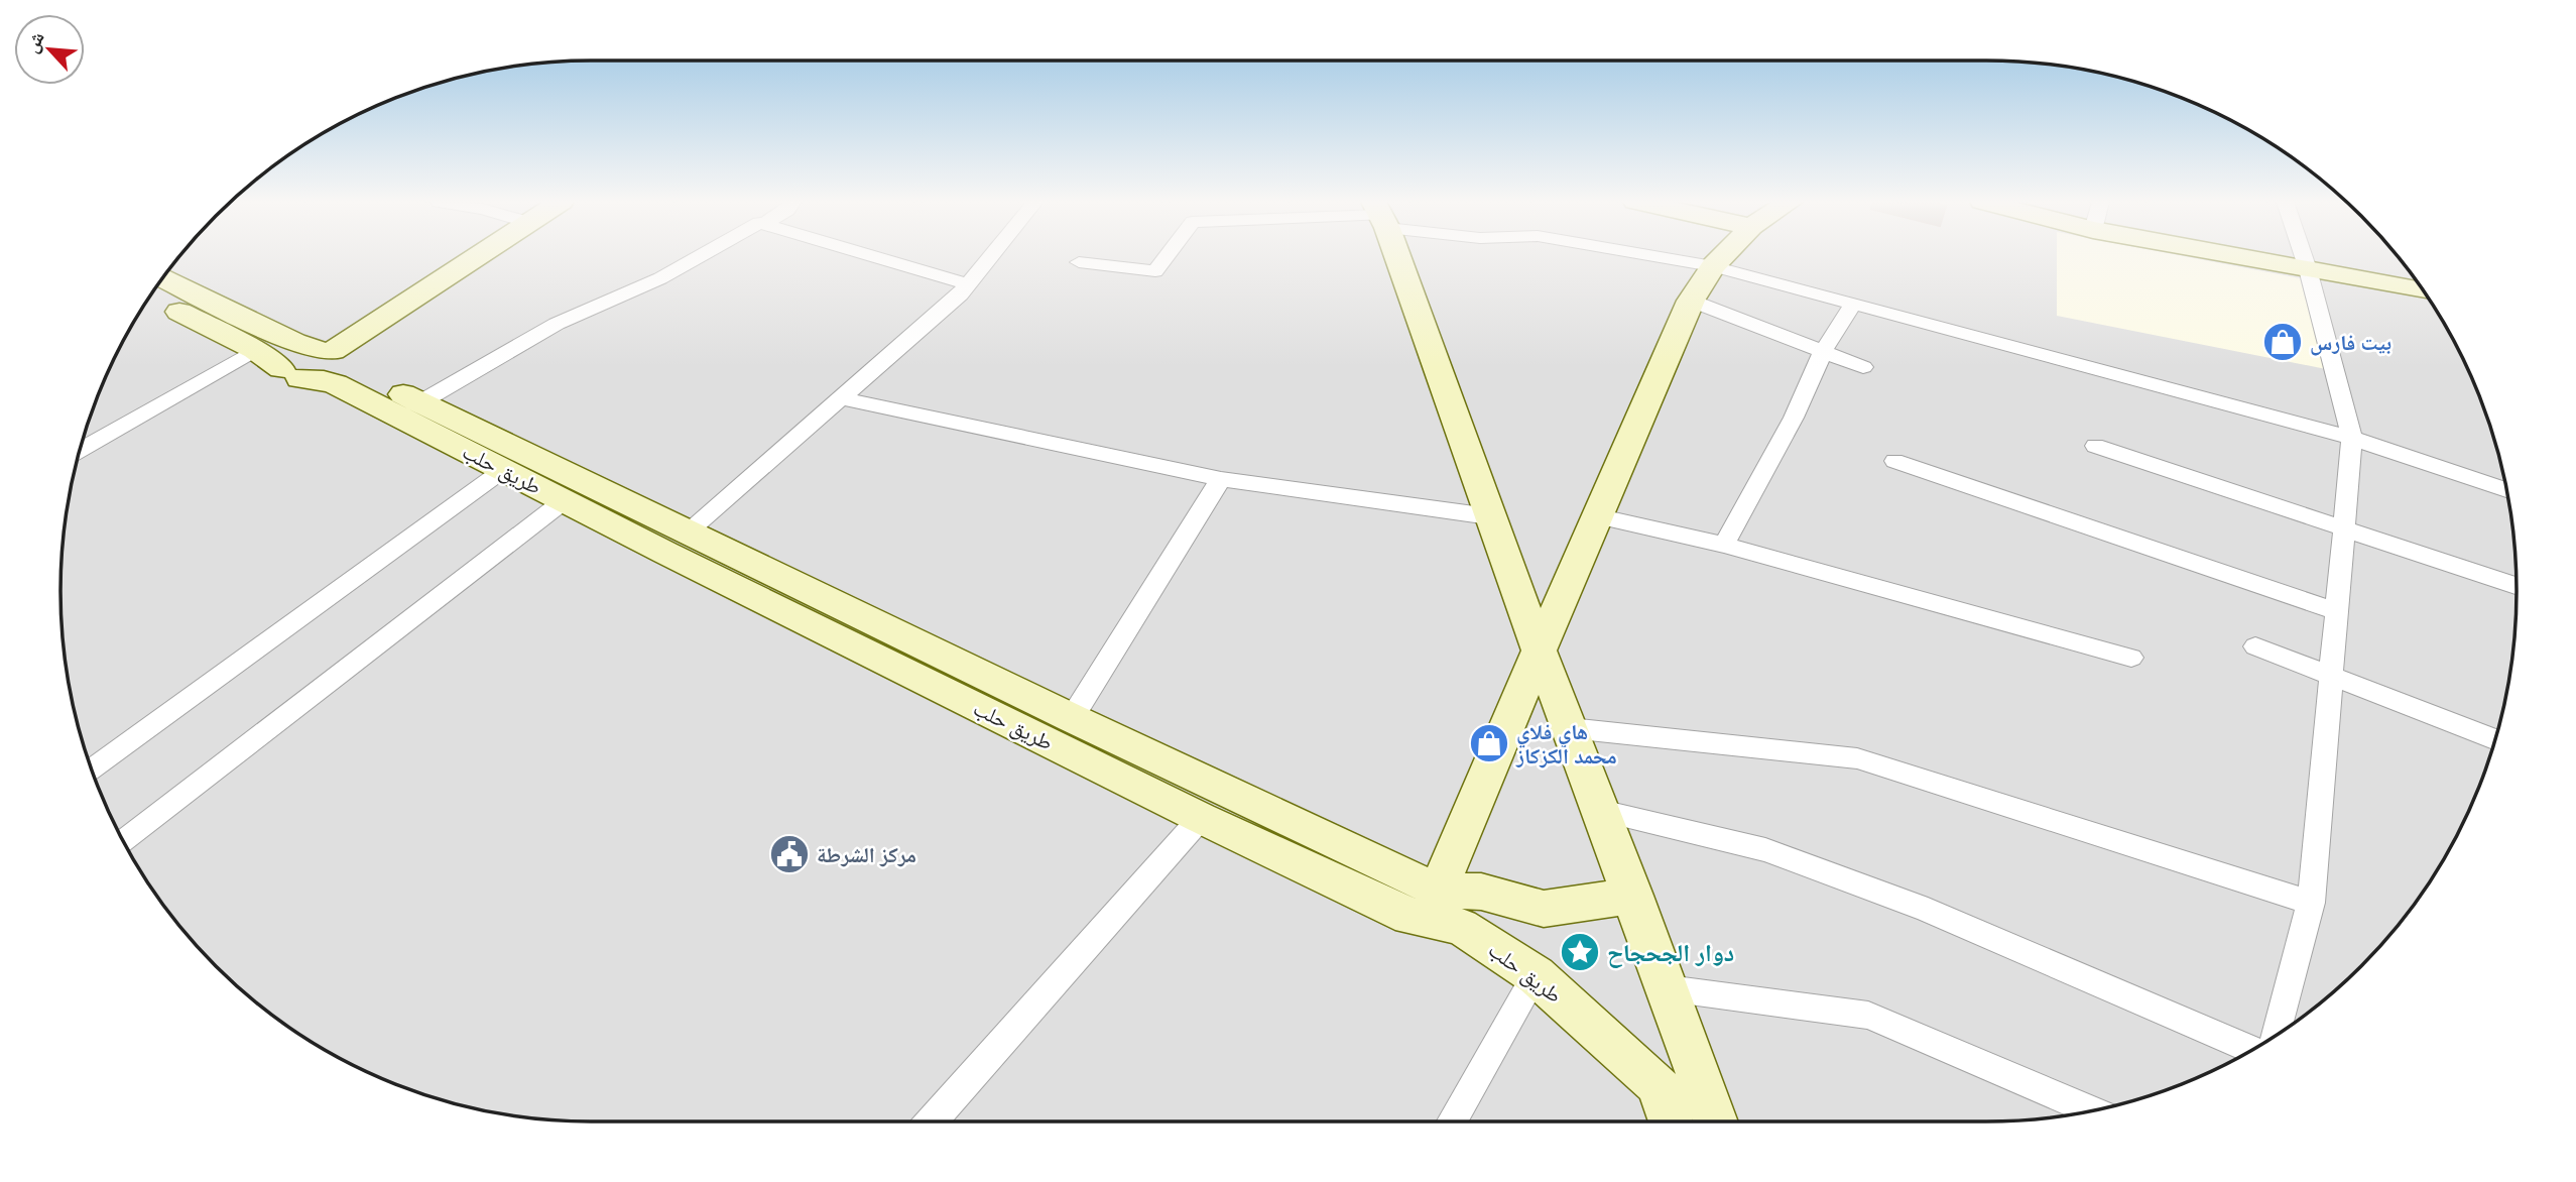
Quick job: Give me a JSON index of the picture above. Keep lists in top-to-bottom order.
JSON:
{
  "streets": {
    "main road": ["طريق حلب"]
  },
  "places": {
    "shop": ["بيت فارس", "هاي فلاي محمد الكزكاز"],
    "public building": ["مركز الشرطة"],
    "place": ["دوار الجحجاح"]
  },
  "north": "top left"
}
